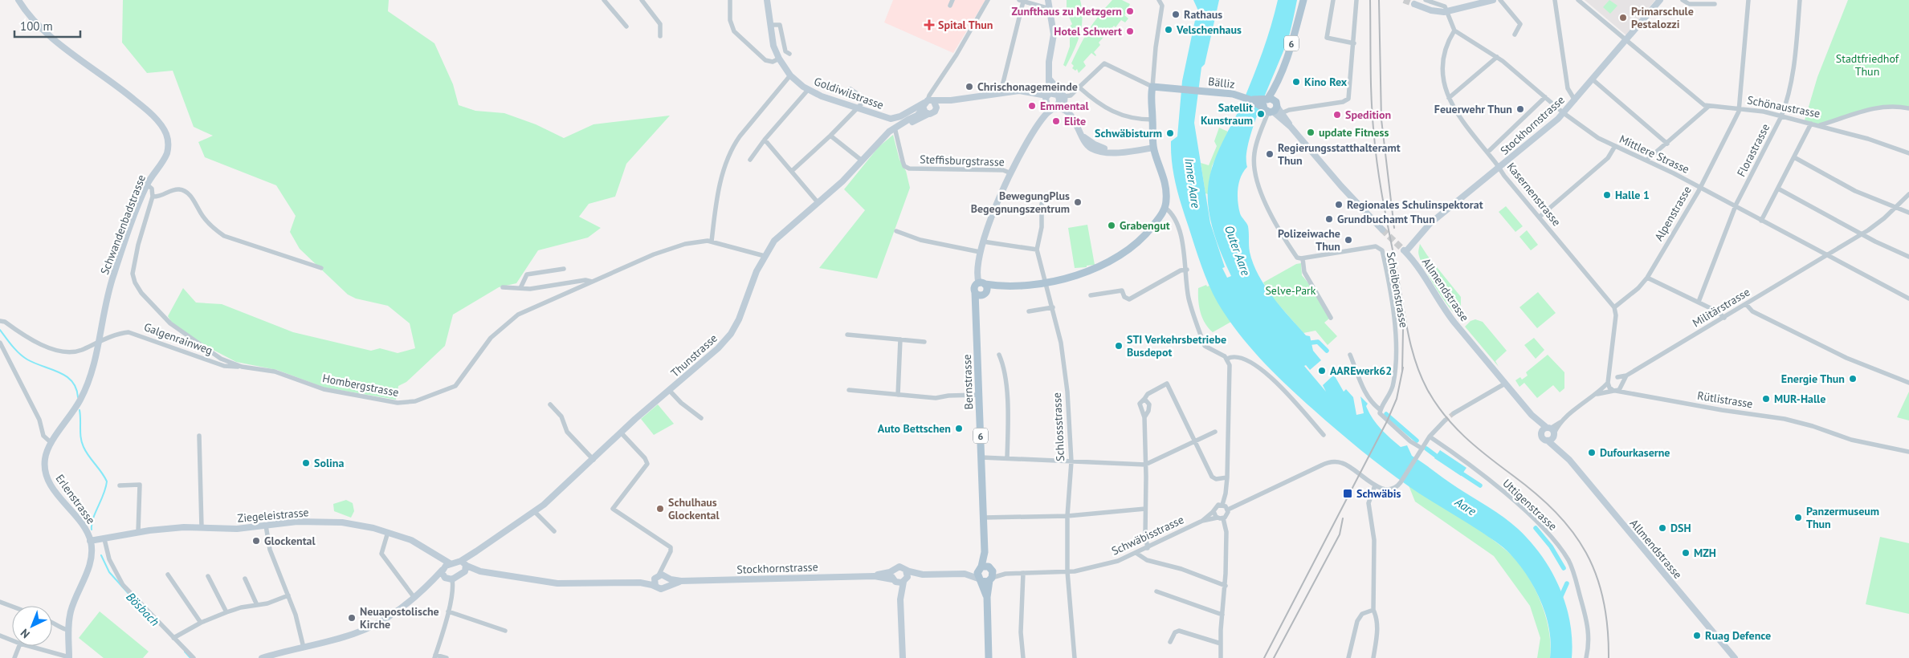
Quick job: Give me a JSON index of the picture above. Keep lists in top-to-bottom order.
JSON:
{
  "streets": {
    "main road": [
      "6",
      "Bälliz",
      "Goldiwilstrasse",
      "Stockhornstrasse",
      "Schwandenbadstrasse",
      "Allmendstrasse",
      "Thunstrasse",
      "Bernstrasse",
      "Erlenstrasse",
      "Ziegeleistrasse"
    ],
    "street": [
      "Schönaustrasse",
      "Florastrasse",
      "Mittlere Strasse",
      "Steffisburgstrasse",
      "Kasernenstrasse",
      "Alpenstrasse",
      "Scheibenstrasse",
      "Militärstrasse",
      "Galgenrainweg",
      "Hombergstrasse",
      "Rütlistrasse",
      "Schlossstrasse",
      "Uttigenstrasse",
      "Schwäbisstrasse"
    ]
  },
  "crossings": [
    ["6", "Bälliz"],
    ["Schönaustrasse", "Florastrasse"],
    ["Schönaustrasse", "Alpenstrasse"],
    ["Stockhornstrasse", "Mittlere Strasse"],
    ["Stockhornstrasse", "Kasernenstrasse"],
    ["Stockhornstrasse", "Allmendstrasse"],
    ["Stockhornstrasse", "Thunstrasse"],
    ["Florastrasse", "Mittlere Strasse"],
    ["Mittlere Strasse", "Kasernenstrasse"],
    ["Mittlere Strasse", "Alpenstrasse"],
    ["Mittlere Strasse", "Militärstrasse"],
    ["Steffisburgstrasse", "Thunstrasse"],
    ["Kasernenstrasse", "Alpenstrasse"],
    ["Schwandenbadstrasse", "Galgenrainweg"],
    ["Schwandenbadstrasse", "Erlenstrasse"],
    ["Galgenrainweg", "Hombergstrasse"],
    ["Thunstrasse", "Hombergstrasse"],
    ["Bernstrasse", "Schwäbisstrasse"],
    ["Schlossstrasse", "Schwäbisstrasse"],
    ["Erlenstrasse", "Ziegeleistrasse"]
  ],
  "water": [
    "Inner Aare",
    "Outer Aare",
    "Aare",
    "Bösbach"
  ],
  "parks": ["Stadtfriedhof Thun", "Selve-Park"],
  "places": {
    "other": [
      "Zunfthaus zu Metzgern",
      "Rathaus",
      "Primarschule Pestalozzi",
      "Velschenhaus",
      "Hotel Schwert",
      "Kino Rex",
      "Chrischonagemeinde",
      "Emmental",
      "Feuerwehr Thun",
      "Satellit Kunstraum",
      "Spedition",
      "Elite",
      "update Fitness",
      "Schwäbisturm",
      "Regierungsstatthalteramt Thun",
      "Halle 1",
      "BewegungPlus Begegnungszentrum",
      "Regionales Schulinspektorat",
      "Grundbuchamt Thun",
      "Grabengut",
      "Polizeiwache Thun",
      "STI Verkehrsbetriebe Busdepot",
      "AAREwerk62",
      "Energie Thun",
      "MUR-Halle",
      "Auto Bettschen",
      "Dufourkaserne",
      "Solina",
      "Schulhaus Glockental",
      "Panzermuseum Thun",
      "DSH",
      "Glockental",
      "MZH",
      "Neuapostolische Kirche",
      "Ruag Defence"
    ],
    "health": ["Spital Thun"],
    "transit": ["Schwäbis"]
  },
  "scale_bar": "100 m",
  "north": "bottom left"
}
